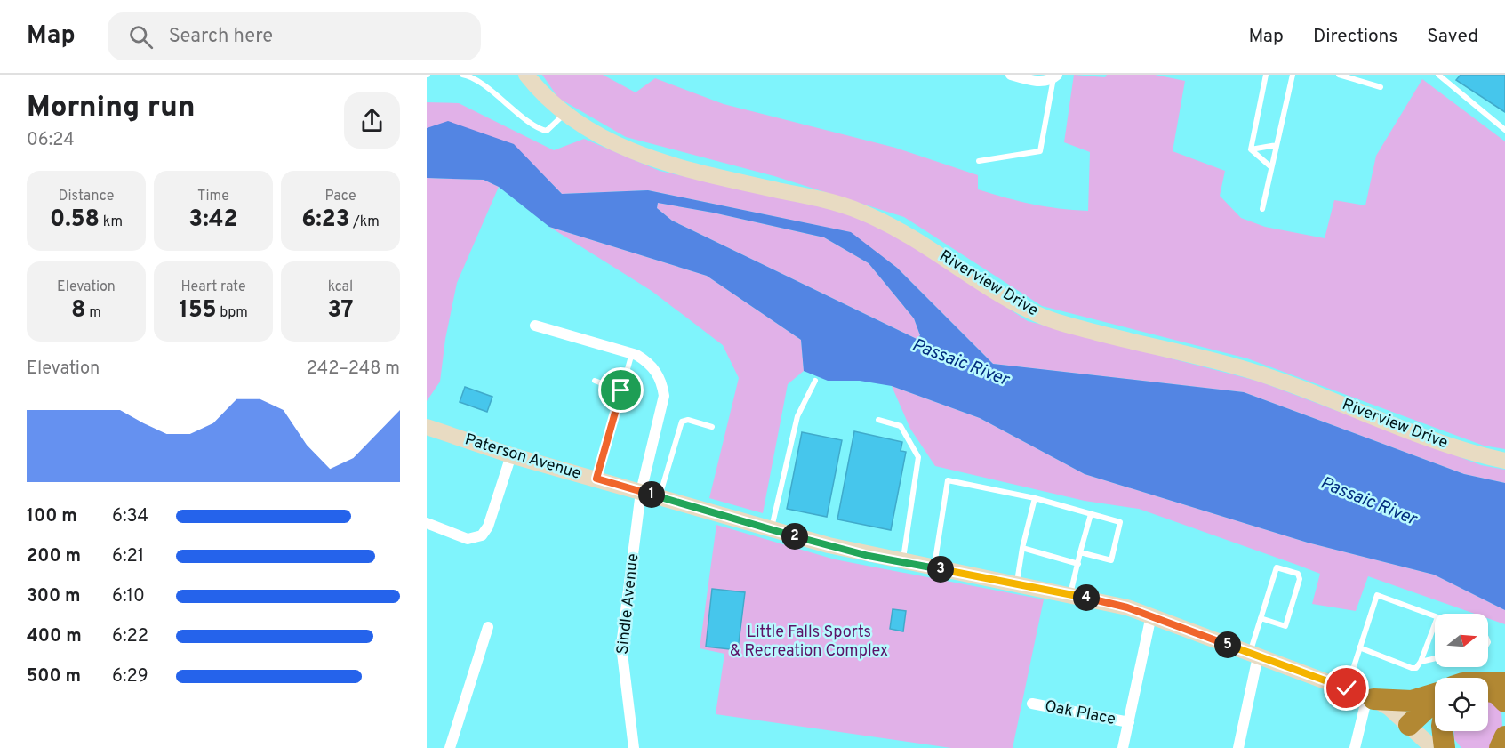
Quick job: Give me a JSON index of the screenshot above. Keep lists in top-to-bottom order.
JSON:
{
  "streets": {
    "street": [
      "Riverview Drive",
      "Paterson Avenue",
      "Sindle Avenue",
      "Oak Place"
    ]
  },
  "crossings": [
    ["Paterson Avenue", "Sindle Avenue"]
  ],
  "water": ["Passaic River"],
  "parks": ["Little Falls Sports & Recreation Complex"],
  "north": "right",
  "page": {
    "header": "Map",
    "search": "Search here",
    "nav": ["Map", "Directions", "Saved"],
    "heading": ["Morning run", "06:24"],
    "stats": [
      ["Distance", "0.58 km"],
      ["Time", "3:42"],
      ["Pace", "6:23 /km"],
      ["Elevation", "8 m"],
      ["Heart rate", "155 bpm"],
      ["kcal", "37"]
    ],
    "chart": ["Elevation", "242–248 m"],
    "pins": [
      "1",
      "2",
      "3",
      "4",
      "5"
    ],
    "list": [
      {
        "name": "100 m",
        "note": "6:34"
      },
      {
        "name": "200 m",
        "note": "6:21"
      },
      {
        "name": "300 m",
        "note": "6:10"
      },
      {
        "name": "400 m",
        "note": "6:22"
      },
      {
        "name": "500 m",
        "note": "6:29"
      }
    ]
  }
}
